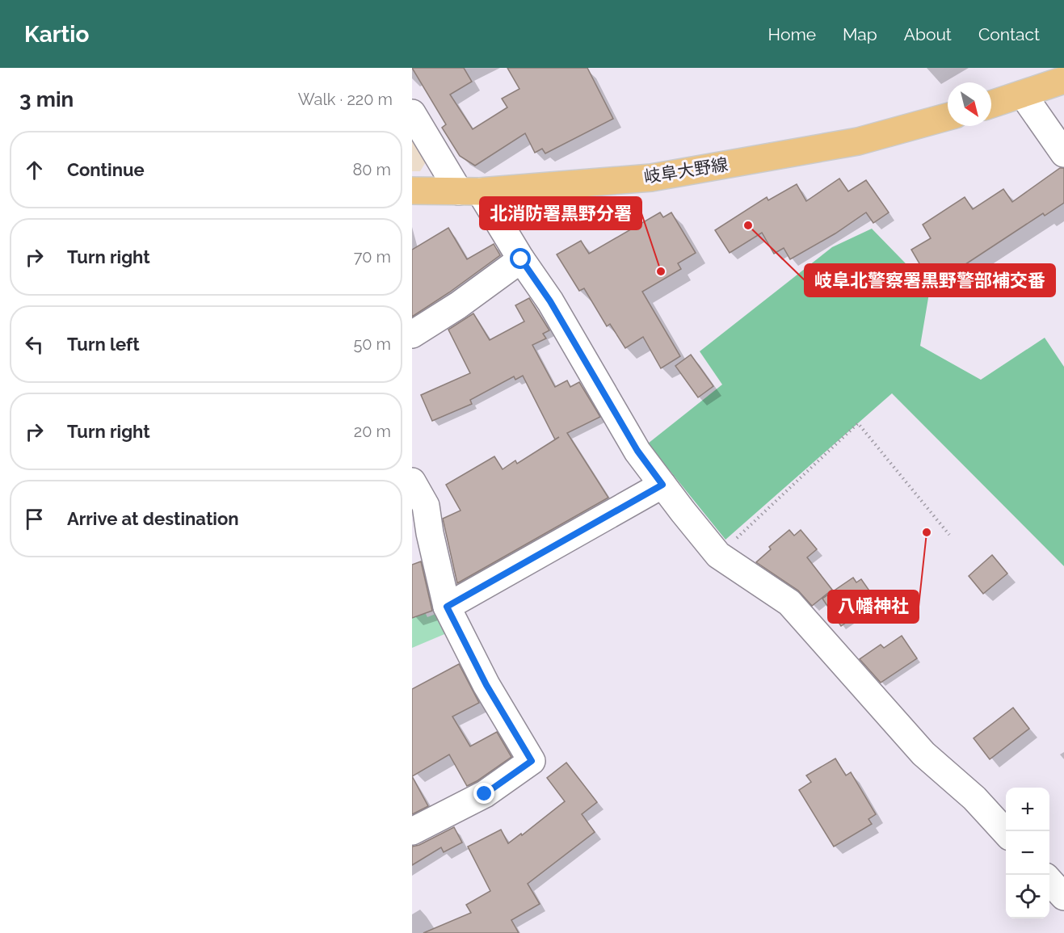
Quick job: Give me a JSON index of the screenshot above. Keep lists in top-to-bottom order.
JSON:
{
  "streets": {
    "main road": ["岐阜大野線"]
  },
  "places": ["岐阜北警察署黒野警部補交番", "北消防署黒野分署", "八幡神社"],
  "north": "bottom right",
  "page": {
    "header": "Kartio",
    "nav": [
      "Home",
      "Map",
      "About",
      "Contact"
    ],
    "heading": ["3 min", "Walk · 220 m"],
    "list": [
      ["Continue", "80 m"],
      ["Turn right", "70 m"],
      ["Turn left", "50 m"],
      ["Turn right", "20 m"],
      "Arrive at destination"
    ],
    "map_buttons": ["+", "−"]
  }
}
